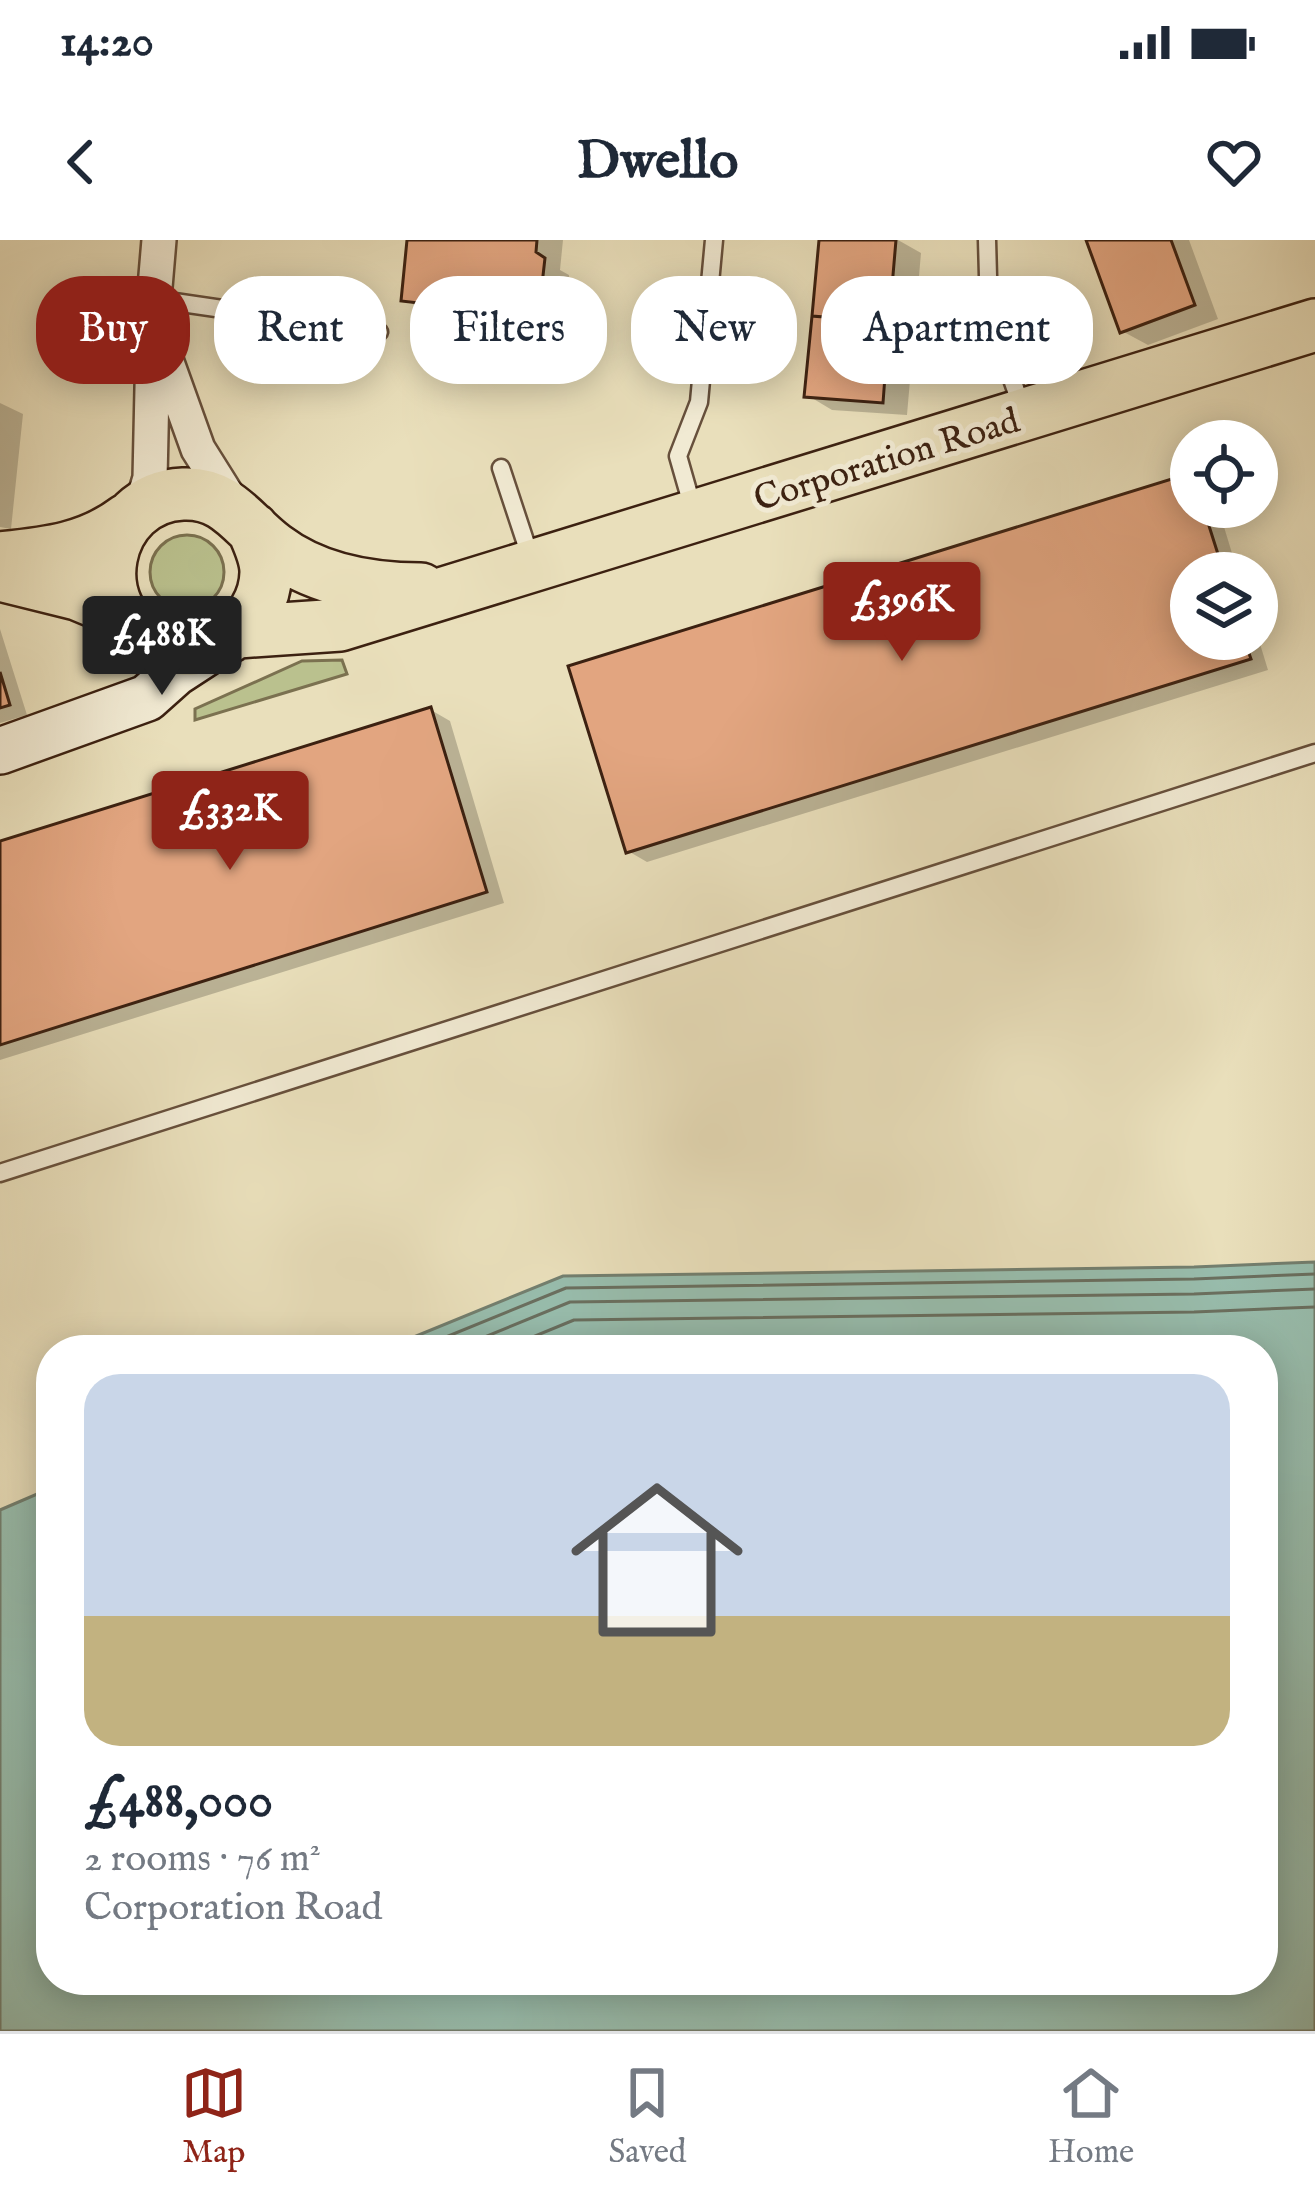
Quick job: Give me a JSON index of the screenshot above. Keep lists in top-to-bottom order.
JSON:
{
  "streets": {
    "main road": ["Corporation Road"]
  },
  "page": {
    "status": "14:20",
    "header": "Dwello",
    "chip": [
      "Buy",
      "Rent",
      "Filters",
      "New",
      "Apartment"
    ],
    "price": ["£396K", "£488K", "£332K"],
    "list": [
      {
        "name": "£488,000",
        "note": "2 rooms · 76 m² · Corporation Road"
      }
    ],
    "tabs": ["Map", "Saved", "Home"]
  }
}
